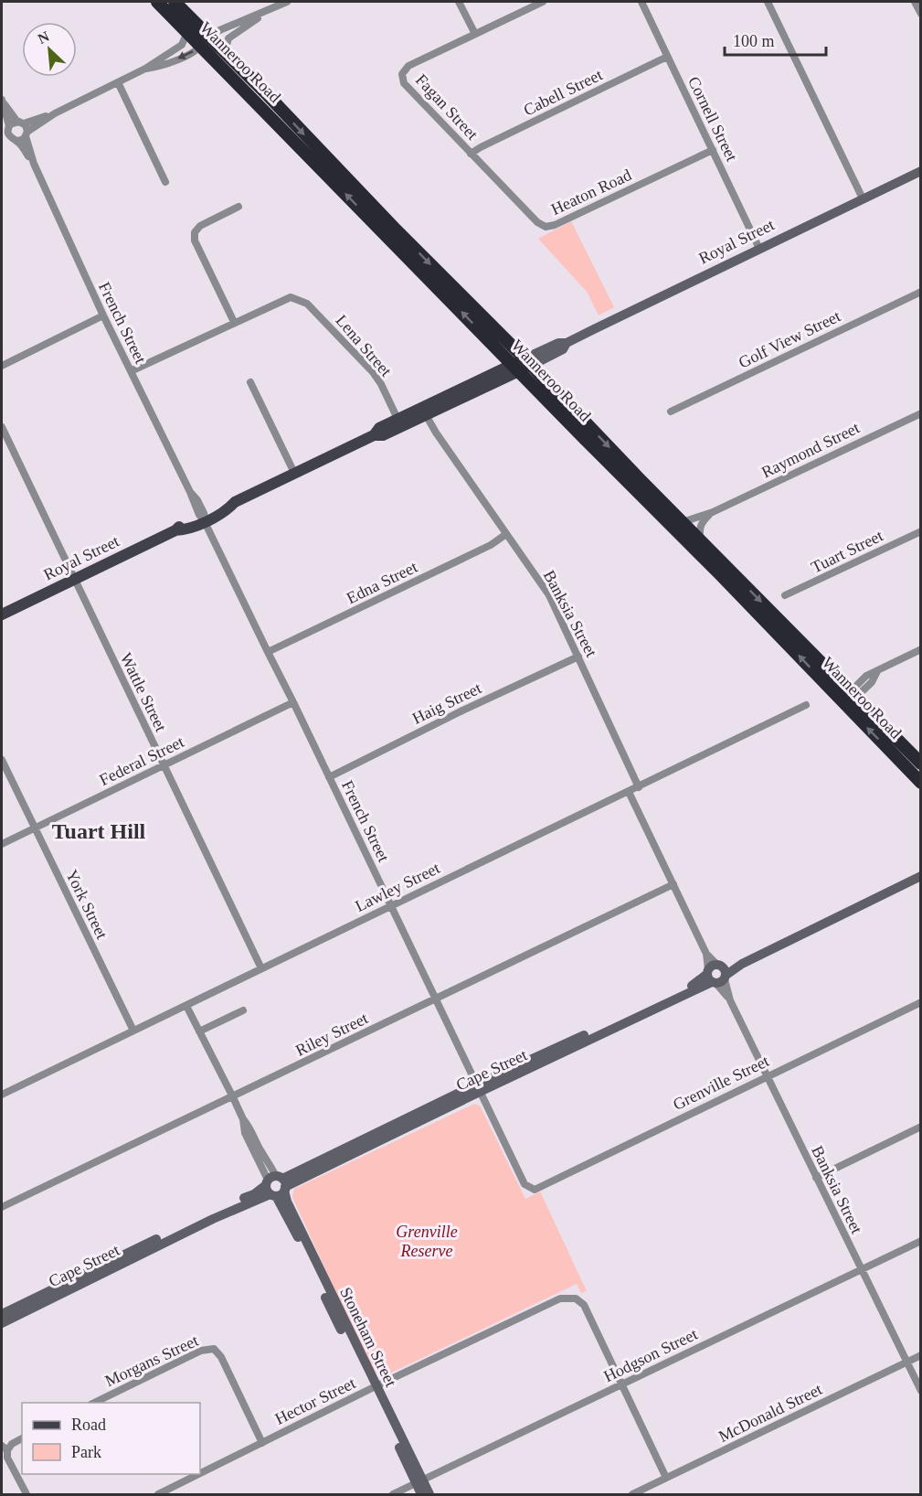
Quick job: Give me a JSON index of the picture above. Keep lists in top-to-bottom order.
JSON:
{
  "streets": {
    "highway": ["Wanneroo Road"],
    "main road": ["Royal Street"],
    "street": [
      "Cabell Street",
      "Fagan Street",
      "Cornell Street",
      "Heaton Road",
      "French Street",
      "Golf View Street",
      "Lena Street",
      "Raymond Street",
      "Tuart Street",
      "Edna Street",
      "Banksia Street",
      "Wattle Street",
      "Haig Street",
      "Federal Street",
      "Lawley Street",
      "York Street",
      "Riley Street",
      "Cape Street",
      "Grenville Street",
      "Stoneham Street",
      "Hodgson Street",
      "Morgans Street",
      "Hector Street",
      "McDonald Street"
    ]
  },
  "crossings": [
    ["Wanneroo Road", "Royal Street"],
    ["Wanneroo Road", "Raymond Street"],
    ["Cabell Street", "Fagan Street"],
    ["Cabell Street", "Cornell Street"],
    ["Cabell Street", "Heaton Road"],
    ["Fagan Street", "Heaton Road"],
    ["Cornell Street", "Heaton Road"],
    ["Cornell Street", "Royal Street"],
    ["Royal Street", "French Street"],
    ["Royal Street", "Lena Street"],
    ["Royal Street", "Banksia Street"],
    ["Royal Street", "Wattle Street"],
    ["French Street", "Edna Street"],
    ["French Street", "Haig Street"],
    ["French Street", "Federal Street"],
    ["French Street", "Lawley Street"],
    ["French Street", "Riley Street"],
    ["French Street", "Cape Street"],
    ["French Street", "Grenville Street"],
    ["Edna Street", "Banksia Street"],
    ["Banksia Street", "Haig Street"],
    ["Banksia Street", "Lawley Street"],
    ["Banksia Street", "Cape Street"],
    ["Banksia Street", "Grenville Street"],
    ["Banksia Street", "Hodgson Street"],
    ["Banksia Street", "McDonald Street"],
    ["Wattle Street", "Federal Street"],
    ["Wattle Street", "Lawley Street"],
    ["Federal Street", "York Street"],
    ["Lawley Street", "York Street"],
    ["Lawley Street", "Stoneham Street"],
    ["Riley Street", "Stoneham Street"],
    ["Cape Street", "Stoneham Street"],
    ["Stoneham Street", "Hodgson Street"],
    ["Stoneham Street", "Hector Street"],
    ["Hodgson Street", "Hector Street"],
    ["Morgans Street", "Hector Street"]
  ],
  "districts": ["Tuart Hill"],
  "parks": ["Grenville Reserve"],
  "legend": ["Road", "Park"],
  "scale_bar": "100 m",
  "north": "top left"
}
